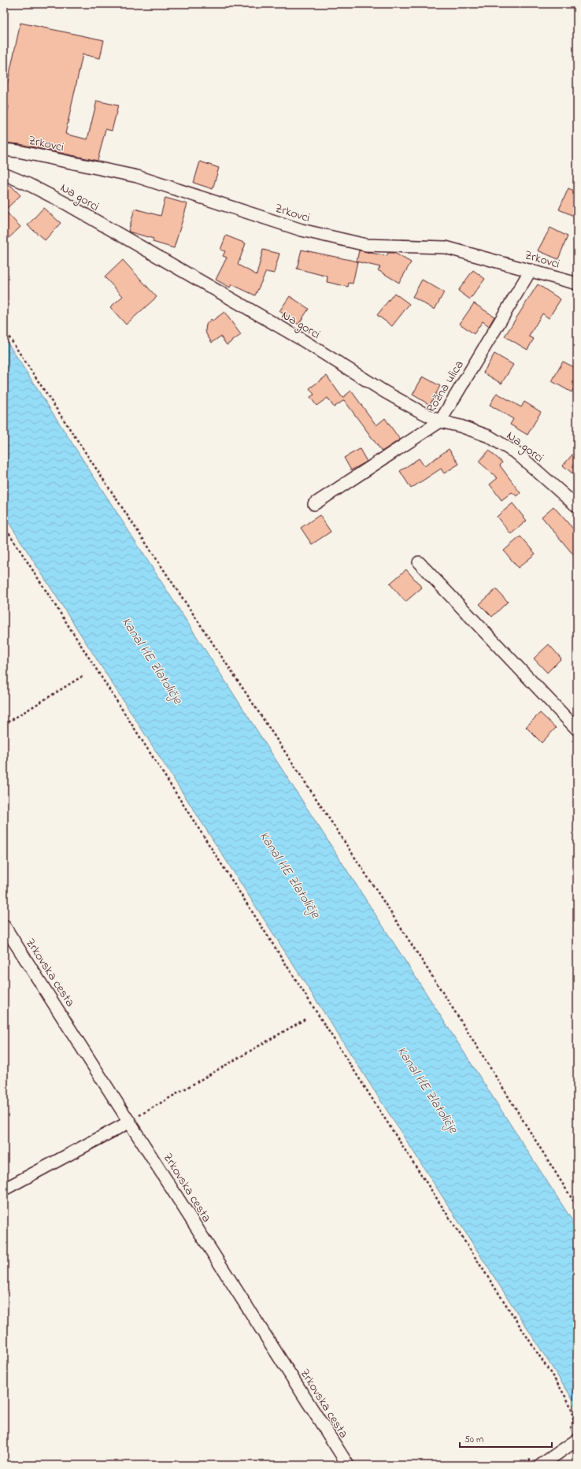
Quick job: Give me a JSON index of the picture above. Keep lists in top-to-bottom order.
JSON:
{
  "streets": {
    "street": [
      "Zrkovci",
      "Na gorci",
      "Rožna ulica",
      "Zrkovska cesta"
    ]
  },
  "crossings": [
    ["Zrkovci", "Rožna ulica"],
    ["Na gorci", "Rožna ulica"]
  ],
  "water": ["Kanal HE Zlatoličje"],
  "scale_bar": "50 m"
}
